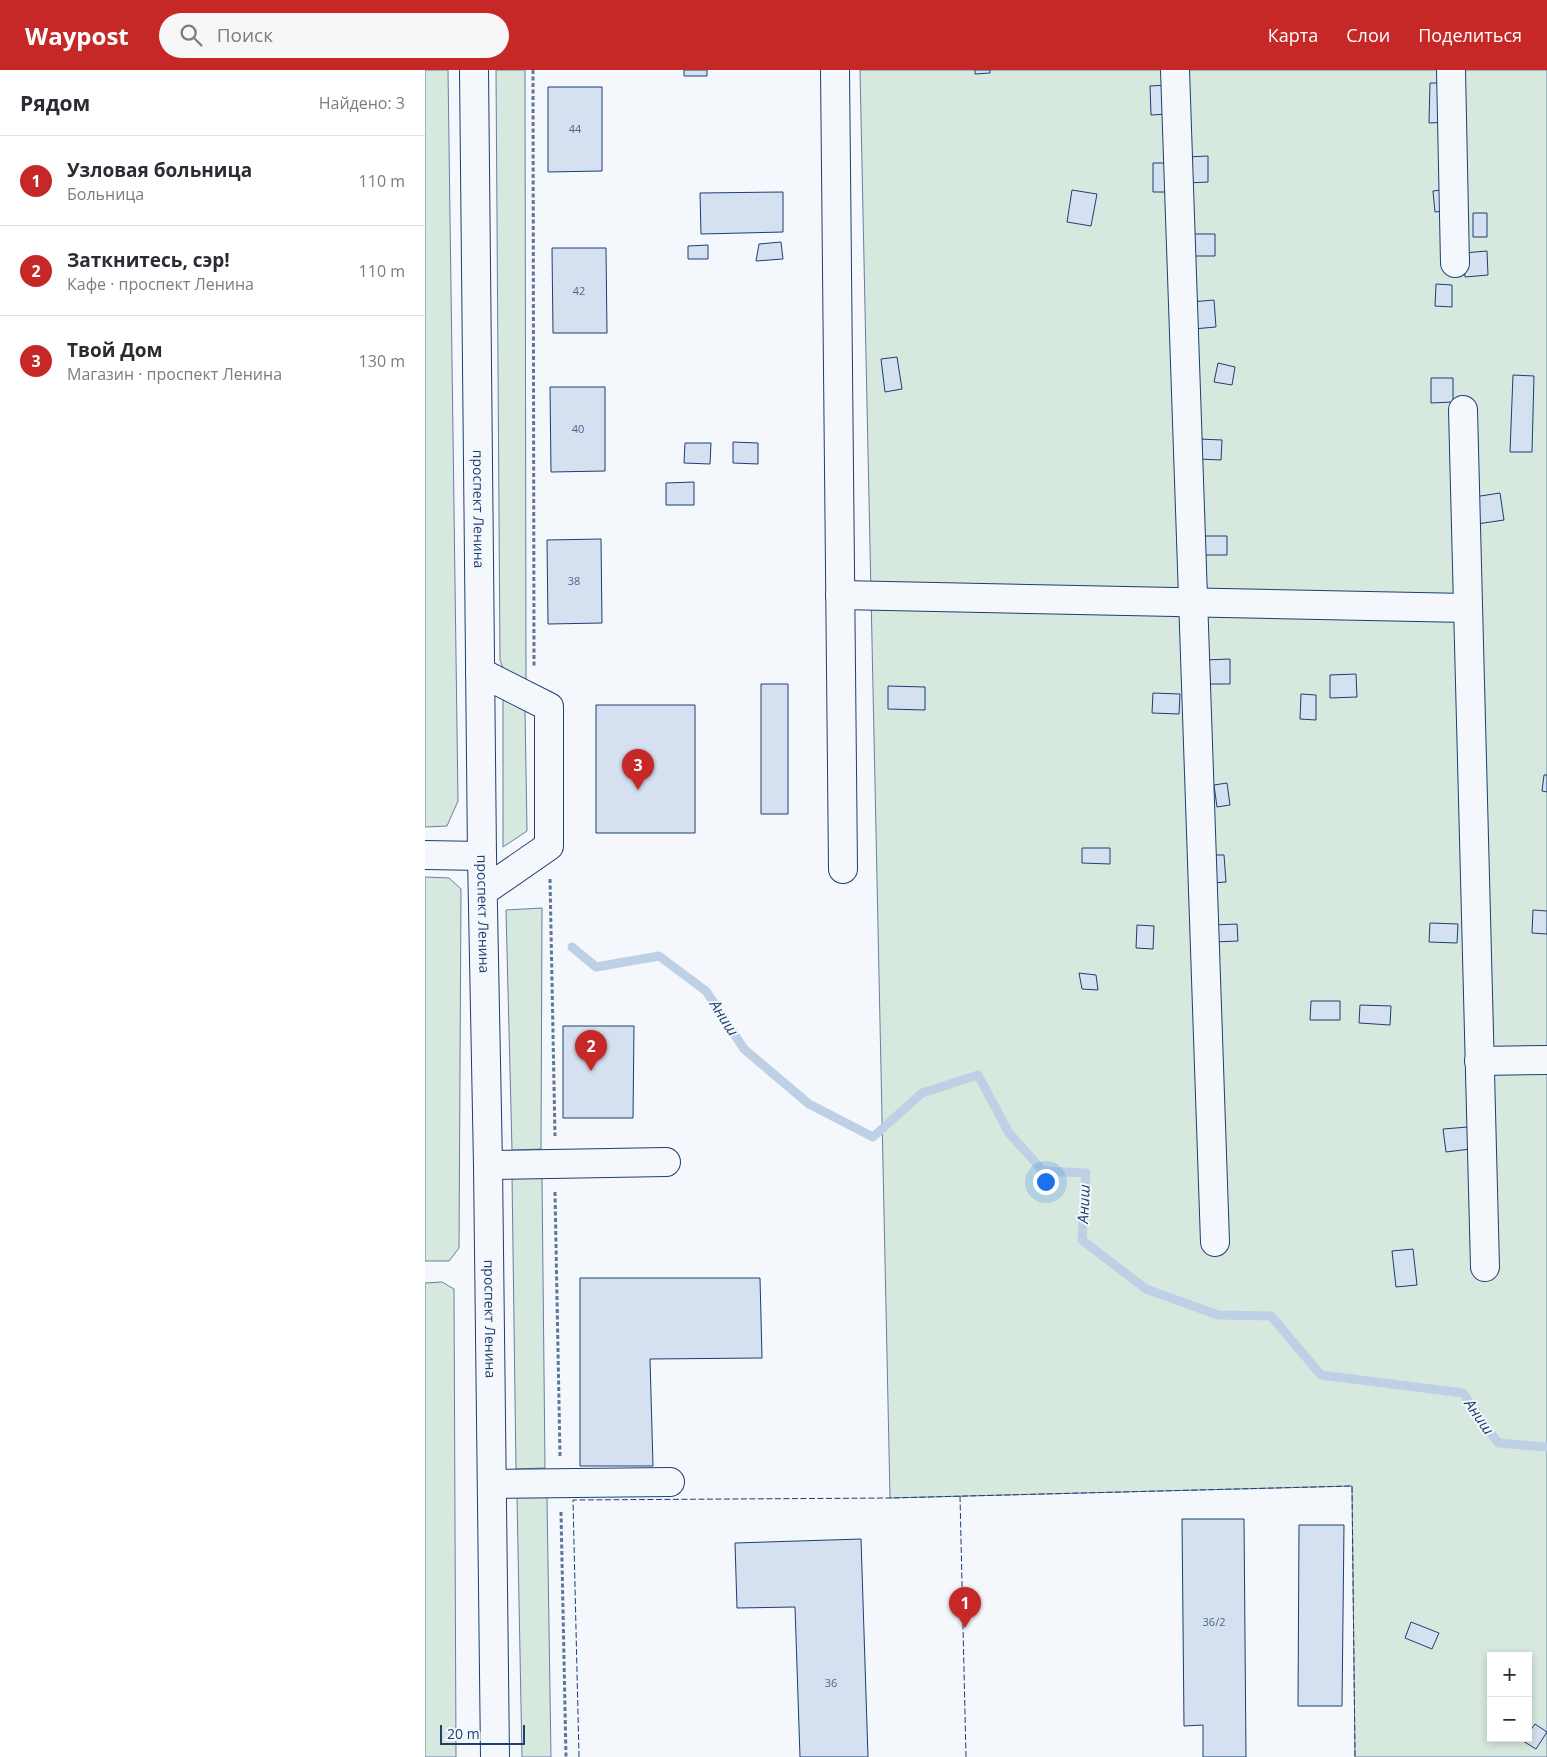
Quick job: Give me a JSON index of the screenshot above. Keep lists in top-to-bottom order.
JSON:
{
  "streets": {
    "street": ["проспект Ленина"]
  },
  "water": ["Аниш"],
  "house_numbers": [
    "44",
    "42",
    "40",
    "38",
    "36/2",
    "36"
  ],
  "scale_bar": "20 m",
  "page": {
    "header": "Waypost",
    "search": "Поиск",
    "nav": ["Карта", "Слои", "Поделиться"],
    "heading": ["Рядом", "Найдено: 3"],
    "list": [
      {
        "mark": "1",
        "name": "Узловая больница",
        "note": "Больница",
        "value": "110 m"
      },
      {
        "mark": "2",
        "name": "Заткнитесь, сэр!",
        "note": "Кафе · проспект Ленина",
        "value": "110 m"
      },
      {
        "mark": "3",
        "name": "Твой Дом",
        "note": "Магазин · проспект Ленина",
        "value": "130 m"
      }
    ],
    "pins": ["3", "2", "1"],
    "map_buttons": ["+", "−"],
    "scale": "20 m"
  }
}
